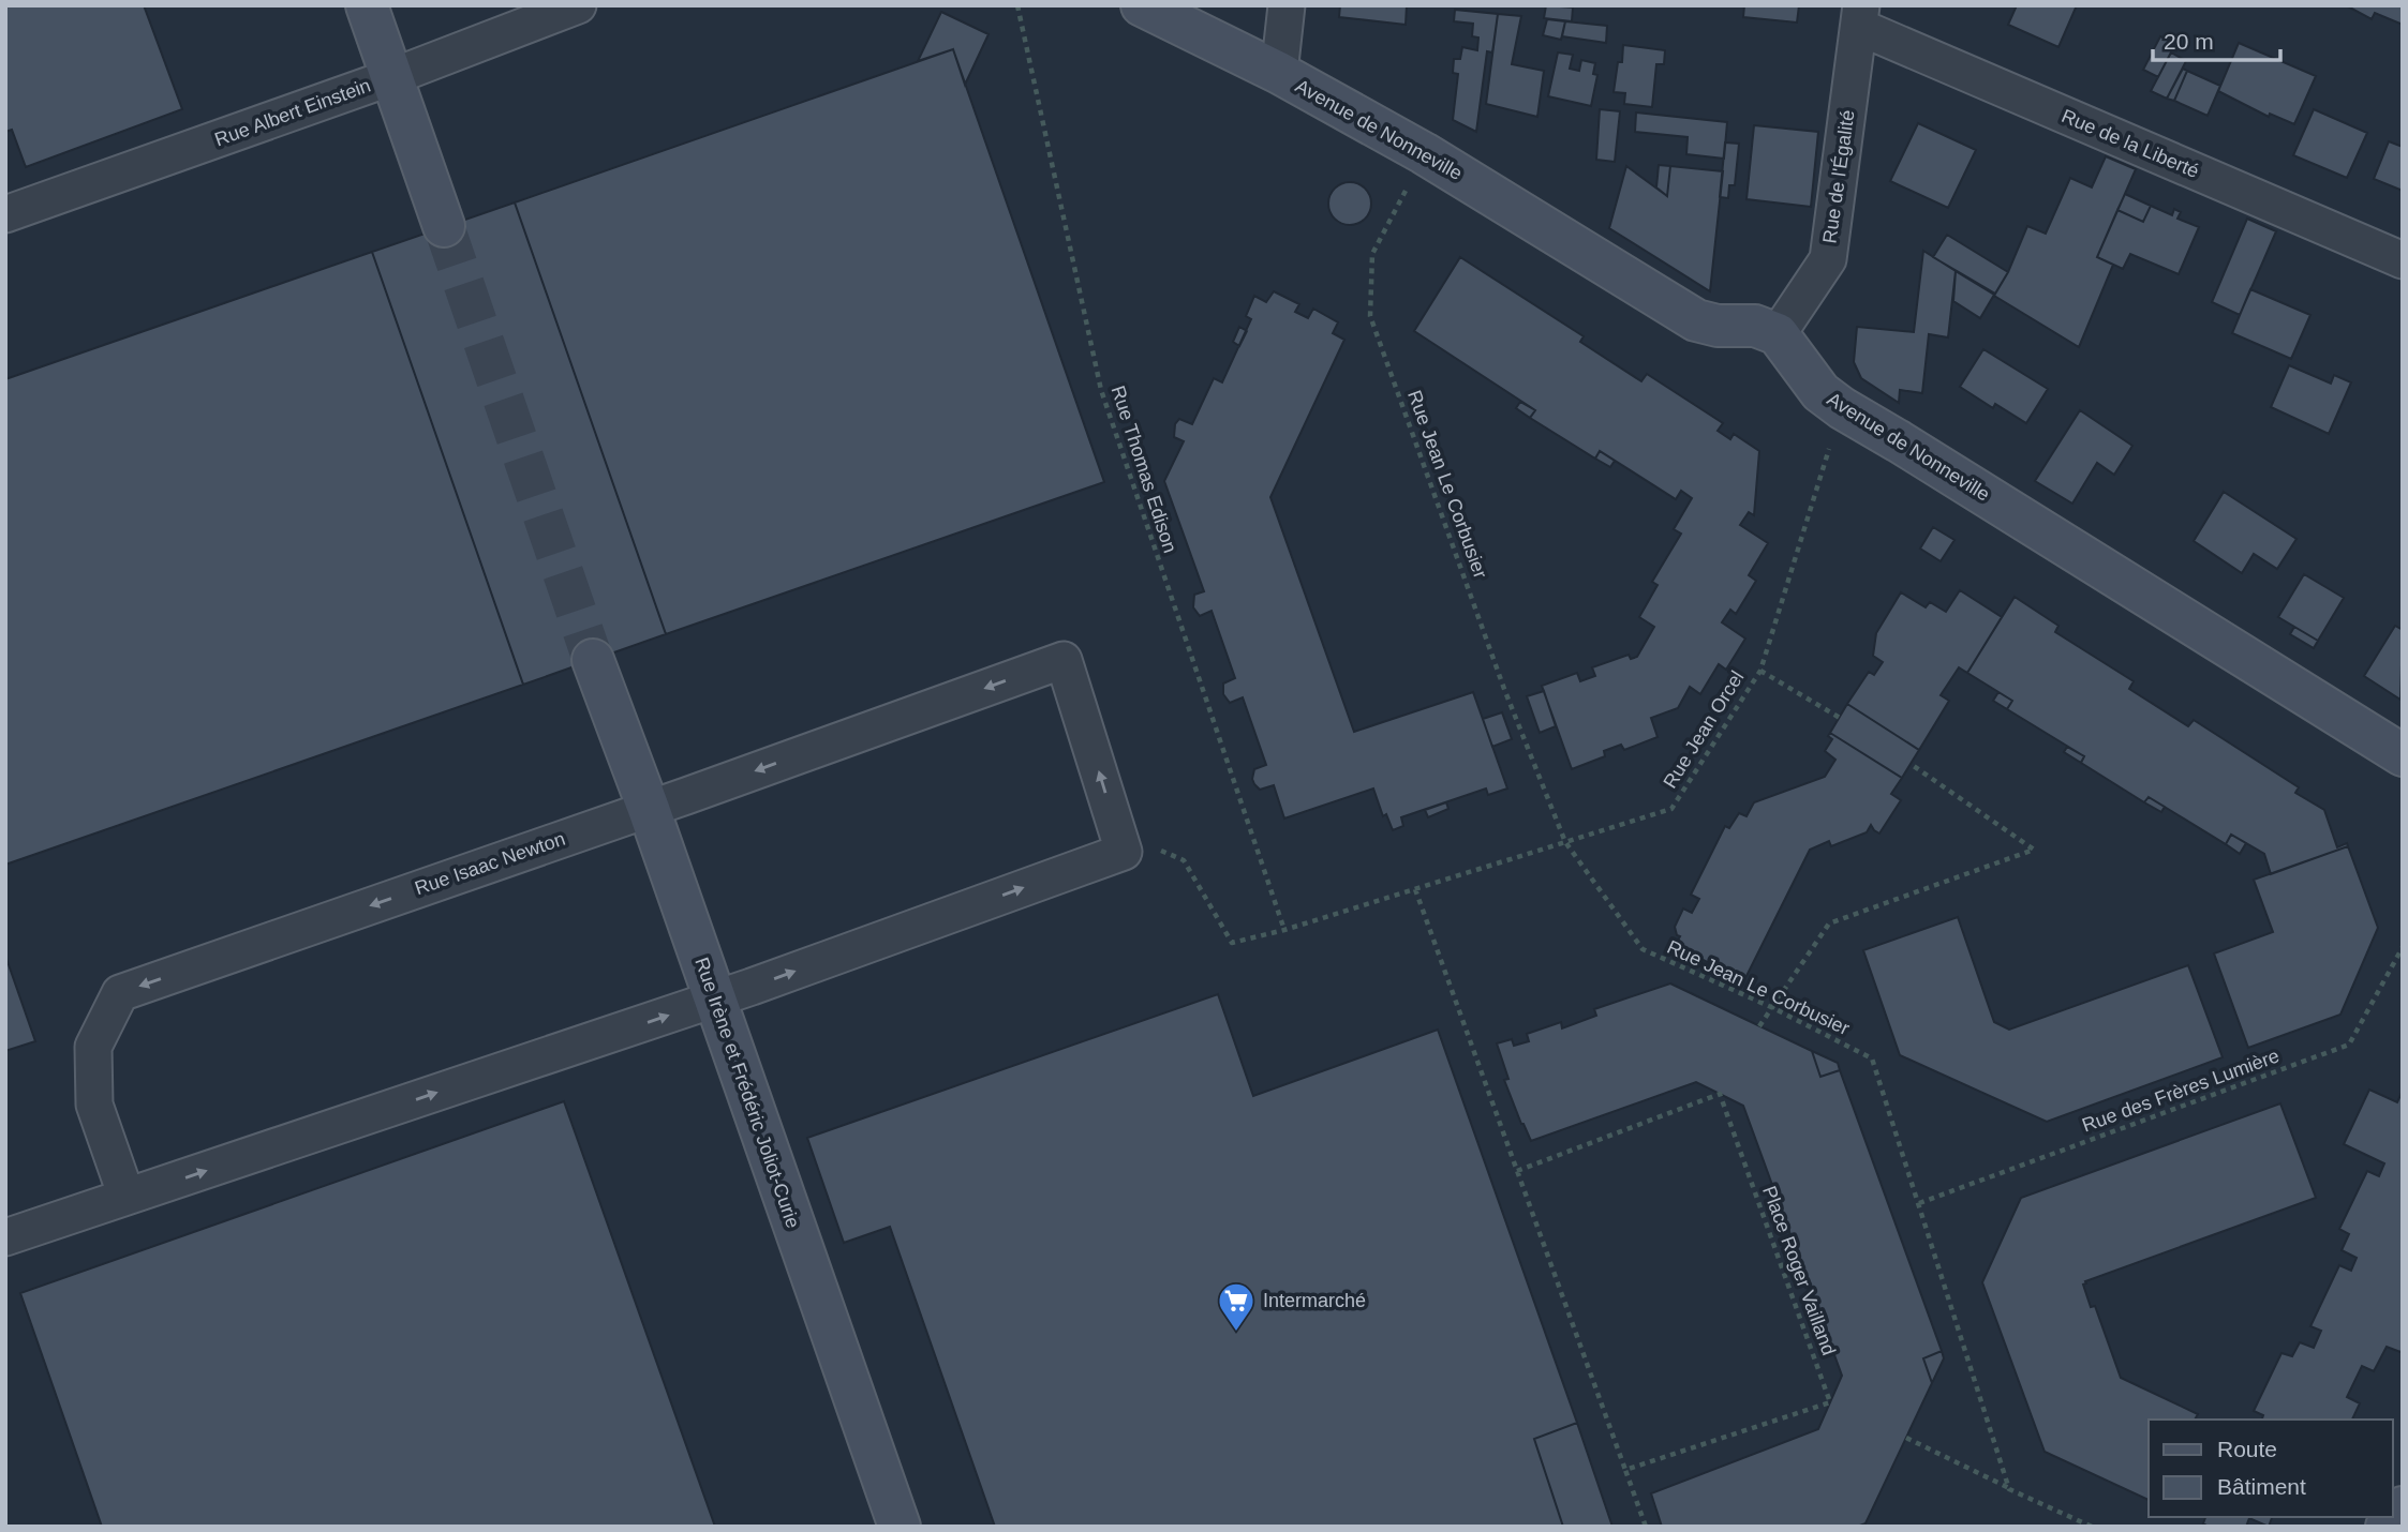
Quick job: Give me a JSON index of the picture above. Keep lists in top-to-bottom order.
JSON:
{
  "streets": {
    "street": [
      "Rue Albert Einstein",
      "Avenue de Nonneville",
      "Rue de la Liberté",
      "Rue de l'Égalité",
      "Rue Isaac Newton",
      "Rue Irène et Frédéric Joliot-Curie"
    ],
    "path": [
      "Rue Thomas Edison",
      "Rue Jean Le Corbusier",
      "Rue Jean Orcel",
      "Rue des Frères Lumière",
      "Place Roger Vailland"
    ]
  },
  "crossings": [
    ["Avenue de Nonneville", "Rue de l'Égalité"],
    ["Avenue de Nonneville", "Rue Jean Le Corbusier"],
    ["Avenue de Nonneville", "Rue Jean Orcel"],
    ["Rue de la Liberté", "Rue de l'Égalité"],
    ["Rue Thomas Edison", "Rue Jean Orcel"],
    ["Rue Jean Le Corbusier", "Rue Jean Orcel"],
    ["Rue Jean Le Corbusier", "Rue des Frères Lumière"],
    ["Rue Jean Orcel", "Rue Isaac Newton"],
    ["Rue Isaac Newton", "Rue Irène et Frédéric Joliot-Curie"]
  ],
  "places": {
    "supermarket": ["Intermarché"]
  },
  "legend": ["Route", "Bâtiment"],
  "scale_bar": "20 m"
}
